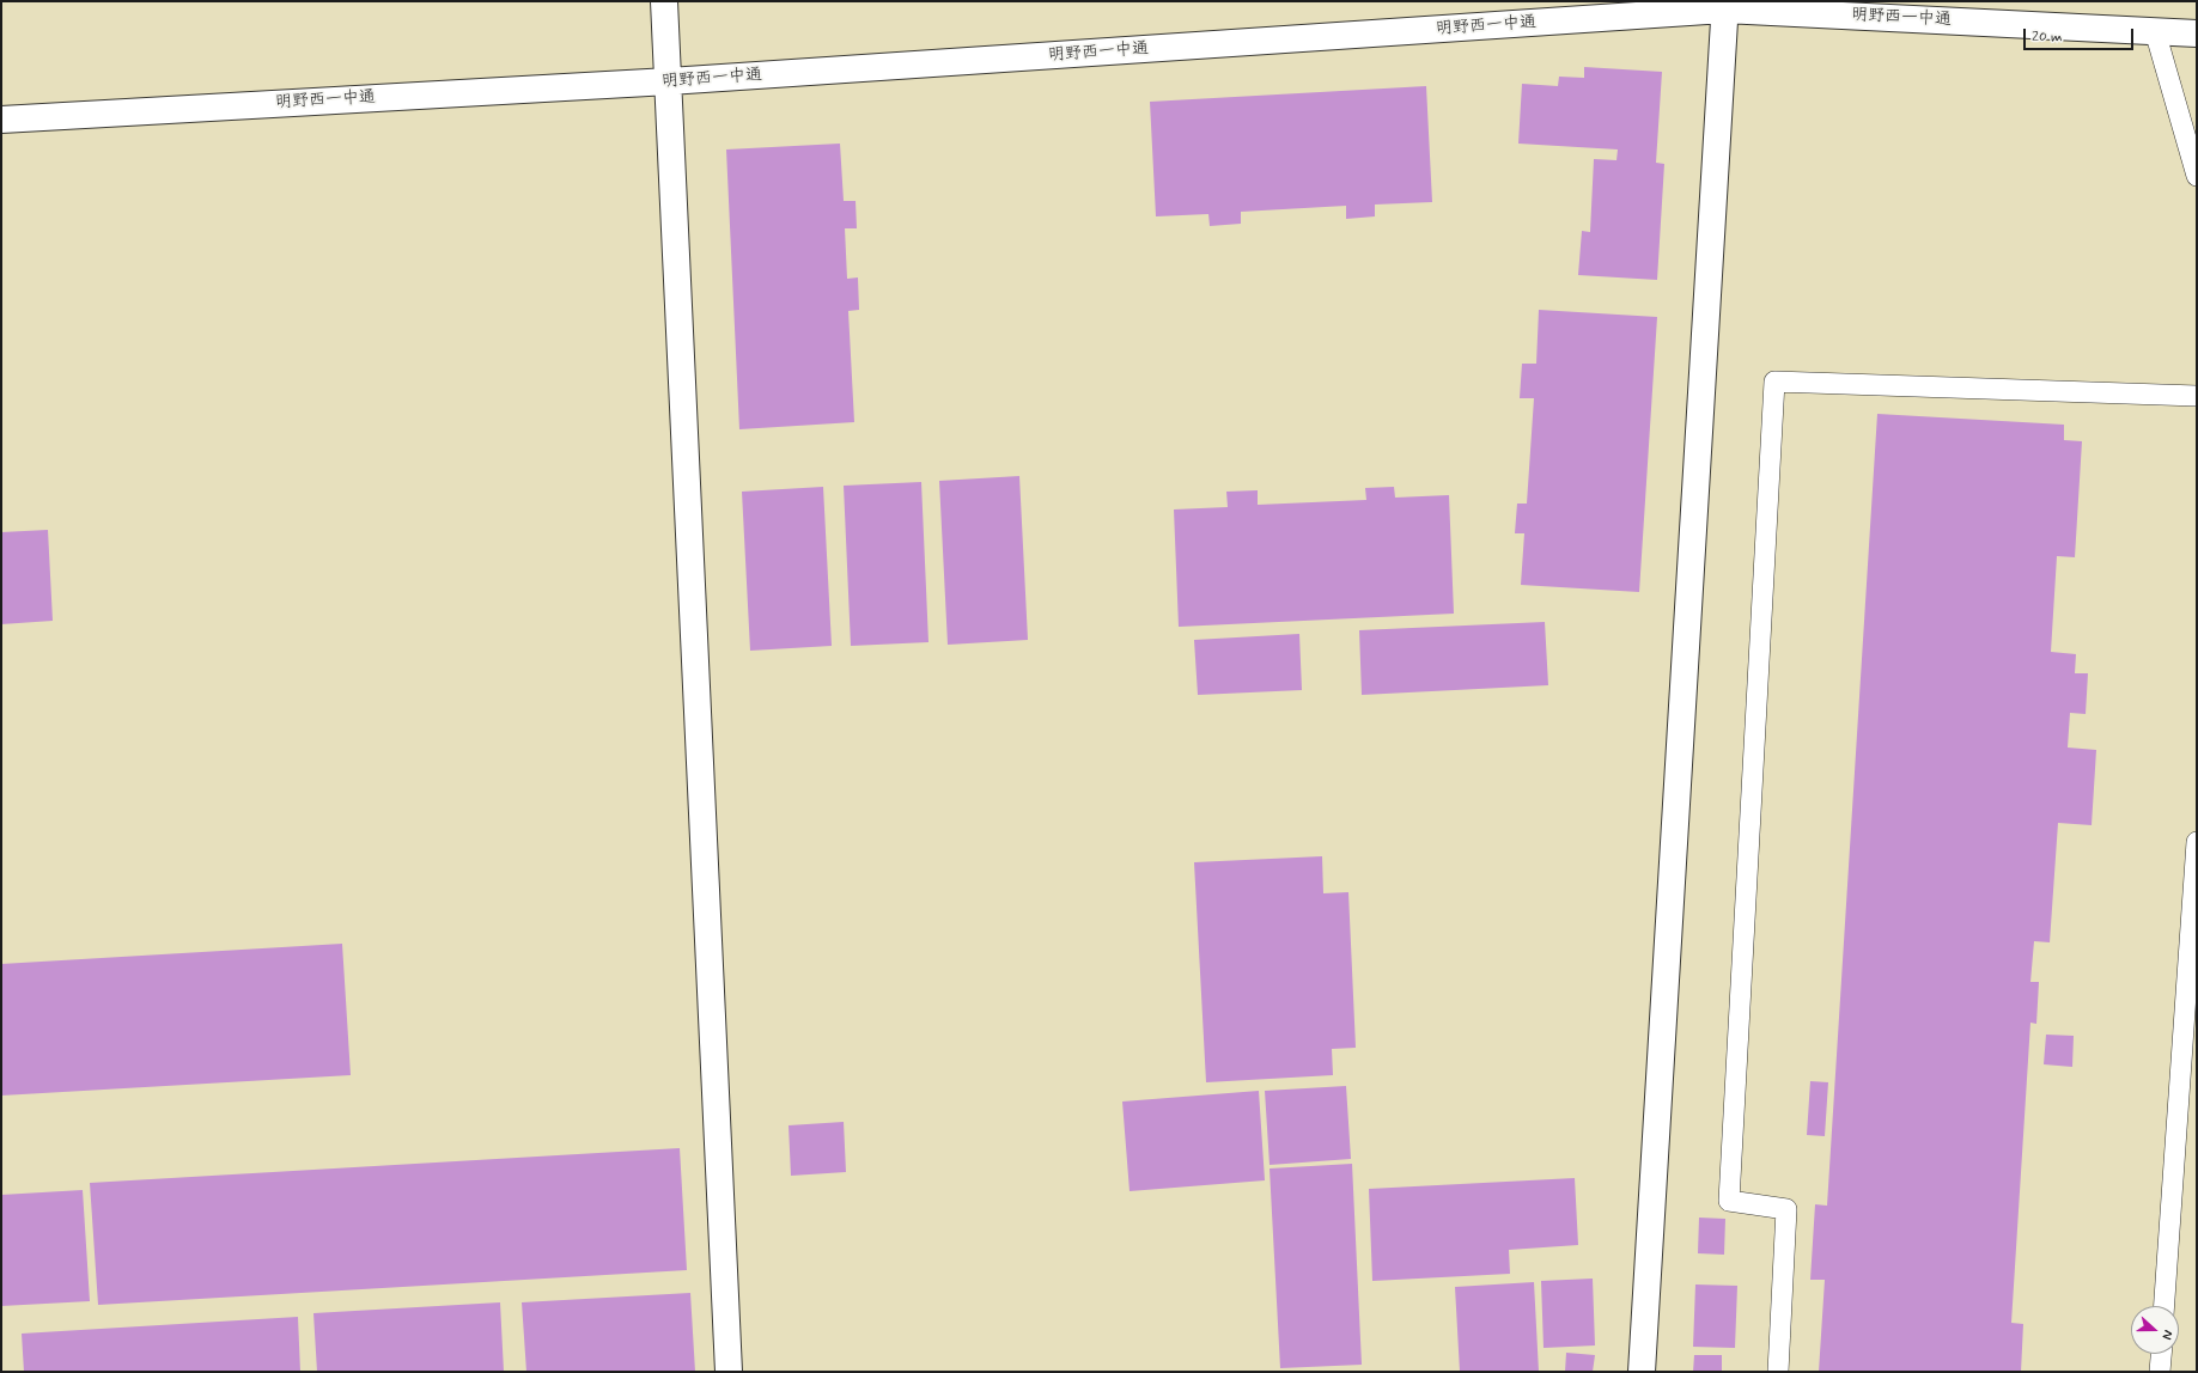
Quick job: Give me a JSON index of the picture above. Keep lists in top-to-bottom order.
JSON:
{
  "streets": {
    "street": ["明野西一中通"]
  },
  "scale_bar": "20 m",
  "north": "right"
}
